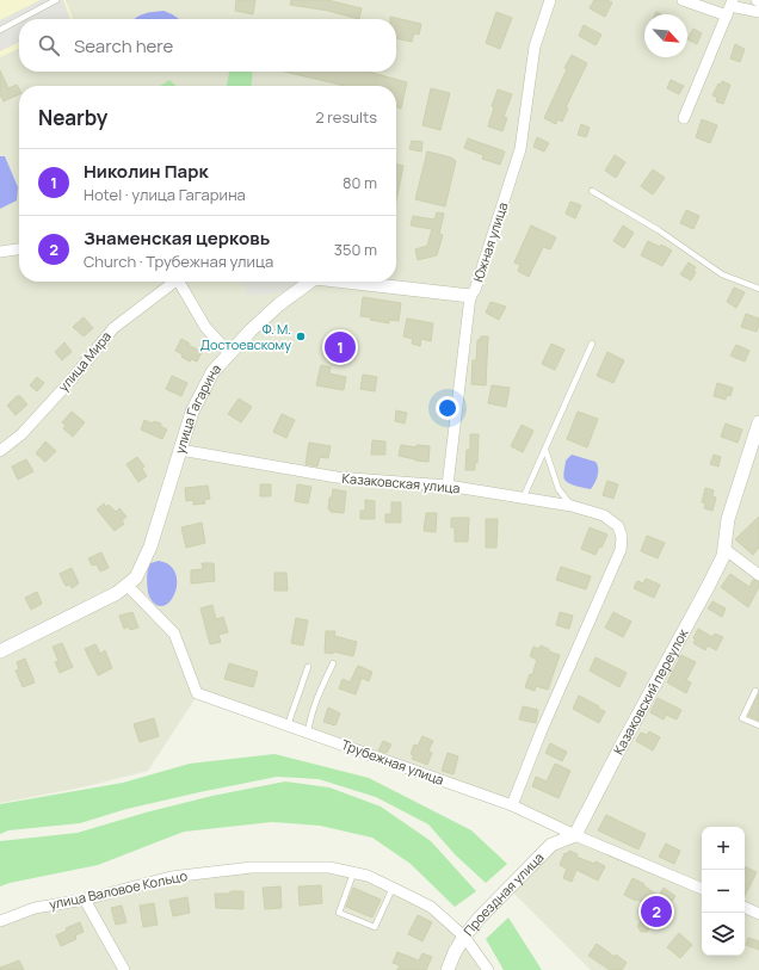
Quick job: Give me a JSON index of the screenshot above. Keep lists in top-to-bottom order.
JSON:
{
  "streets": {
    "street": [
      "Южная улица",
      "улица Мира",
      "улица Гагарина",
      "Казаковская улица",
      "Казаковский переулок",
      "Трубежная улица",
      "улица Валовое Кольцо",
      "Проездная улица"
    ]
  },
  "crossings": [
    ["Южная улица", "улица Гагарина"],
    ["Южная улица", "Казаковская улица"],
    ["улица Гагарина", "Казаковская улица"],
    ["улица Гагарина", "Трубежная улица"],
    ["Казаковская улица", "Трубежная улица"],
    ["Казаковский переулок", "Трубежная улица"],
    ["Казаковский переулок", "Проездная улица"],
    ["Трубежная улица", "Проездная улица"],
    ["улица Валовое Кольцо", "Проездная улица"]
  ],
  "places": ["Ф. М. Достоевскому"],
  "north": "bottom right",
  "page": {
    "search": "Search here",
    "heading": ["Nearby", "2 results"],
    "list": [
      {
        "mark": "1",
        "name": "Николин Парк",
        "note": "Hotel · улица Гагарина",
        "value": "80 m"
      },
      {
        "mark": "2",
        "name": "Знаменская церковь",
        "note": "Church · Трубежная улица",
        "value": "350 m"
      }
    ],
    "pins": ["1", "2"],
    "map_buttons": ["+", "−"]
  }
}
